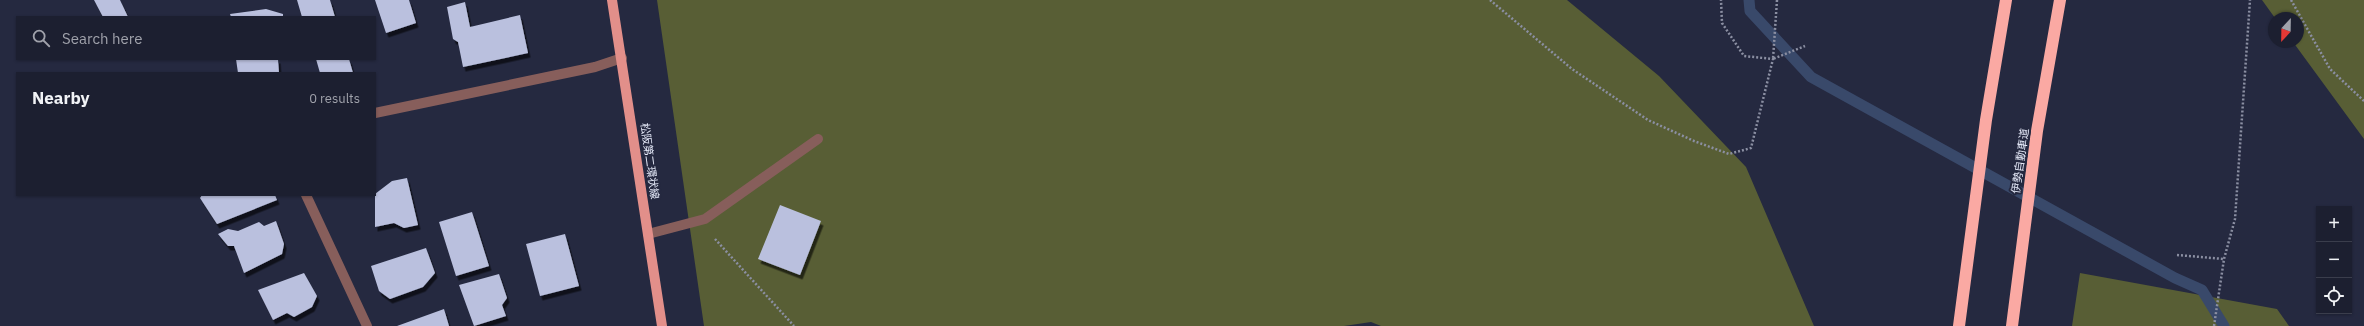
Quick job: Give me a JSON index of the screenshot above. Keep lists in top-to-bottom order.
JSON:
{
  "streets": {
    "highway": ["伊勢自動車道"],
    "main road": ["松阪第二環状線"]
  },
  "north": "bottom",
  "page": {
    "search": "Search here",
    "heading": ["Nearby", "0 results"],
    "map_buttons": ["+", "−"]
  }
}
